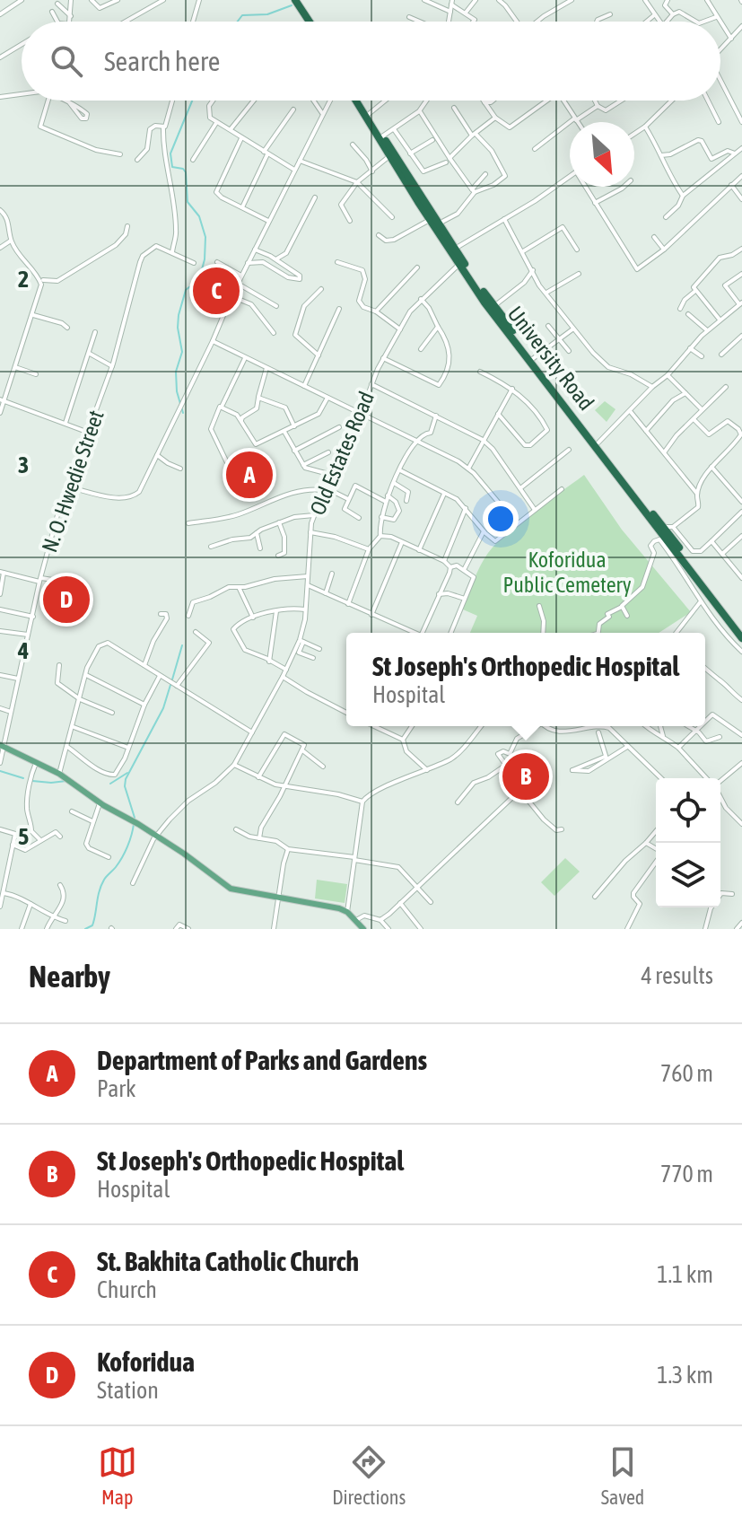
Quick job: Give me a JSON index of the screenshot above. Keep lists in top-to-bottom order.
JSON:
{
  "streets": {
    "highway": ["University Road"],
    "street": ["Old Estates Road", "N. O. Hwedie Street"]
  },
  "crossings": [
    ["University Road", "Old Estates Road"]
  ],
  "parks": ["Koforidua Public Cemetery"],
  "north": "bottom right",
  "page": {
    "search": "Search here",
    "pins": [
      "C",
      "A",
      "D",
      "B"
    ],
    "popup": ["St Joseph's Orthopedic Hospital", "Hospital"],
    "heading": ["Nearby", "4 results"],
    "list": [
      {
        "mark": "A",
        "name": "Department of Parks and Gardens",
        "note": "Park",
        "value": "760 m"
      },
      {
        "mark": "B",
        "name": "St Joseph's Orthopedic Hospital",
        "note": "Hospital",
        "value": "770 m"
      },
      {
        "mark": "C",
        "name": "St. Bakhita Catholic Church",
        "note": "Church",
        "value": "1.1 km"
      },
      {
        "mark": "D",
        "name": "Koforidua",
        "note": "Station",
        "value": "1.3 km"
      }
    ],
    "nav": ["Map", "Directions", "Saved"]
  },
  "grid": {
    "rows": [
      "2",
      "3",
      "4",
      "5"
    ]
  }
}
